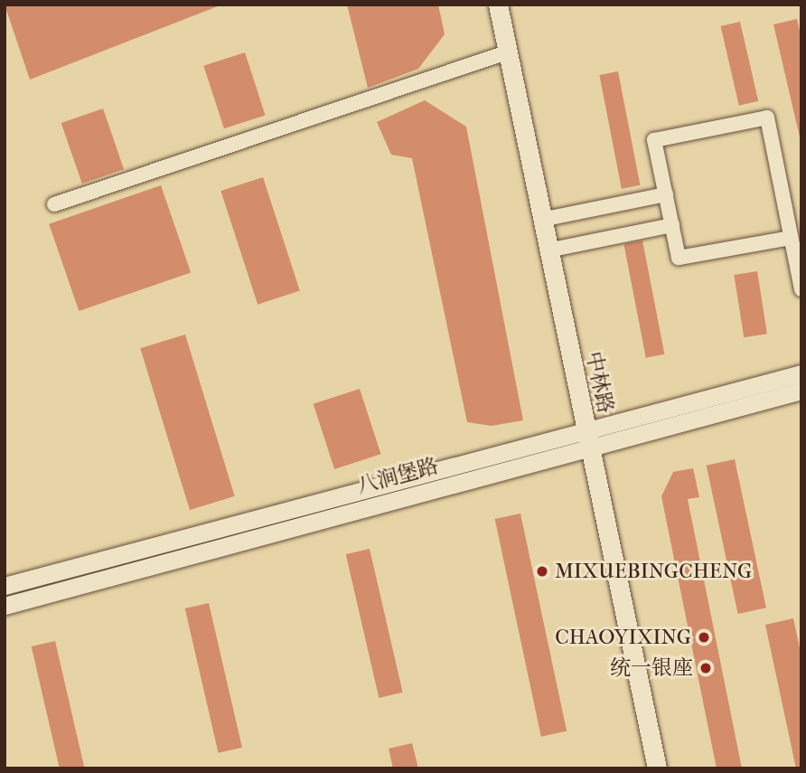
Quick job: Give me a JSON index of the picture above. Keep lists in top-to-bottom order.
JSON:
{
  "streets": {
    "main road": ["中林路"],
    "street": ["八涧堡路"]
  },
  "crossings": [
    ["中林路", "八涧堡路"]
  ],
  "places": ["MIXUEBINGCHENG", "CHAOYIXING", "统一银座"]
}
